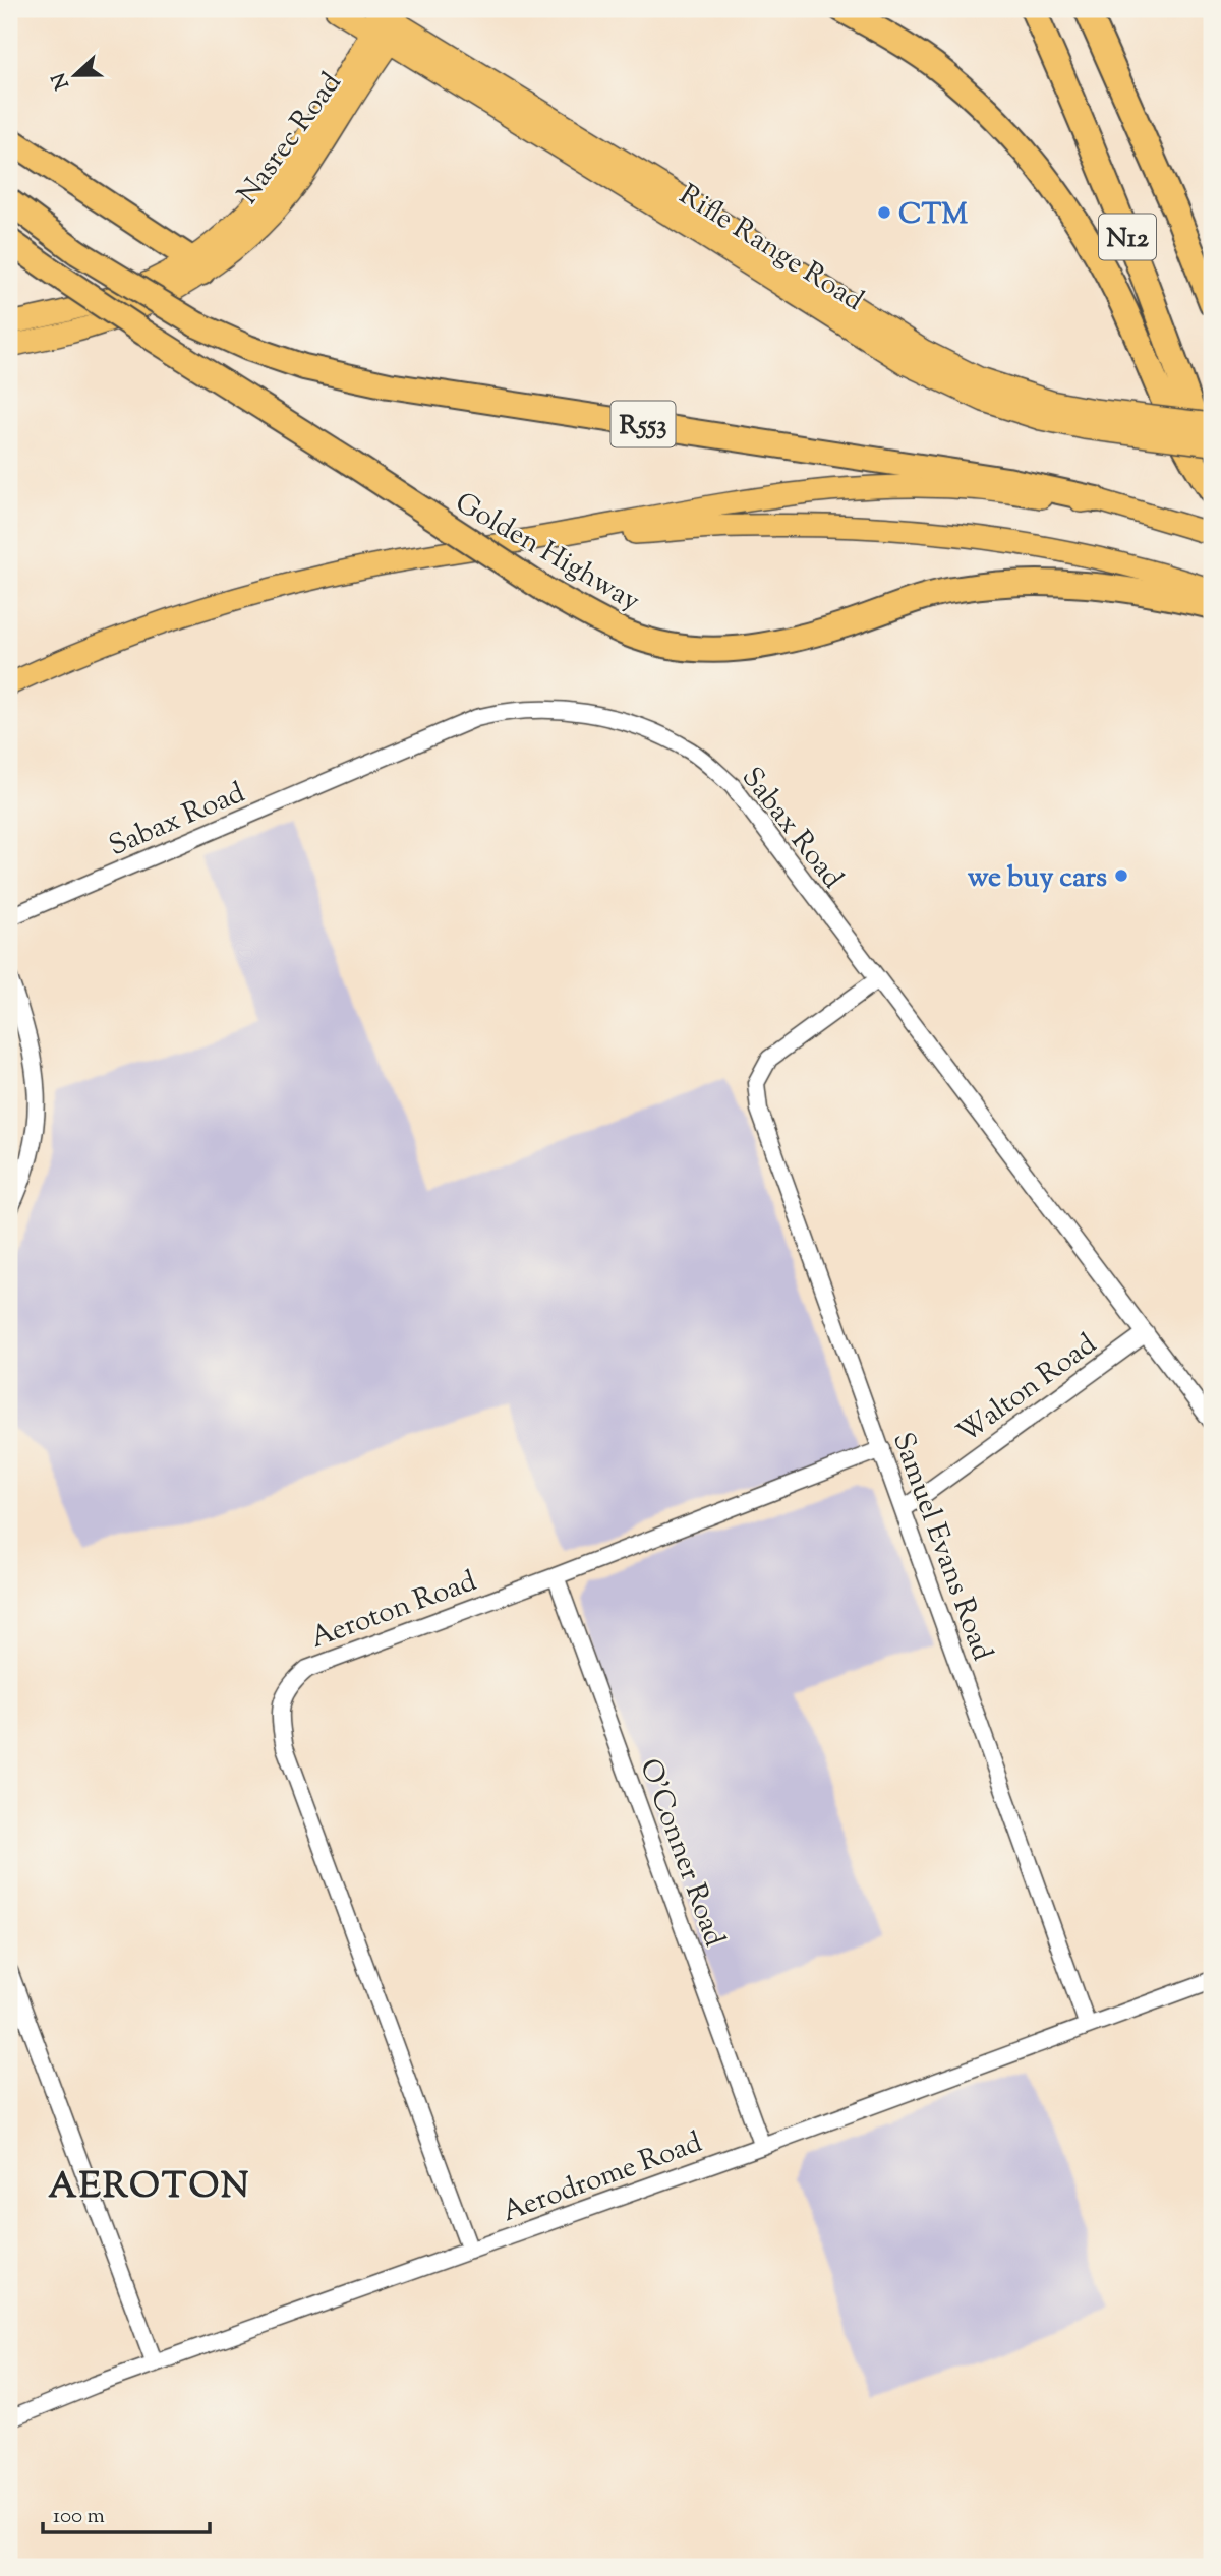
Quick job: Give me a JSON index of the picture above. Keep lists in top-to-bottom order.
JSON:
{
  "streets": {
    "highway": ["N12", "R553", "Golden Highway"],
    "main road": ["Nasrec Road", "Rifle Range Road"],
    "street": [
      "Sabax Road",
      "Walton Road",
      "Samuel Evans Road",
      "Aeroton Road",
      "O'Conner Road",
      "Aerodrome Road"
    ]
  },
  "crossings": [
    ["Nasrec Road", "Rifle Range Road"],
    ["Sabax Road", "Walton Road"],
    ["Sabax Road", "Samuel Evans Road"],
    ["Walton Road", "Samuel Evans Road"],
    ["Samuel Evans Road", "Aeroton Road"],
    ["Samuel Evans Road", "Aerodrome Road"],
    ["Aeroton Road", "O'Conner Road"],
    ["Aeroton Road", "Aerodrome Road"],
    ["O'Conner Road", "Aerodrome Road"]
  ],
  "districts": ["AEROTON"],
  "places": ["CTM", "we buy cars"],
  "scale_bar": "100 m",
  "north": "left"
}
